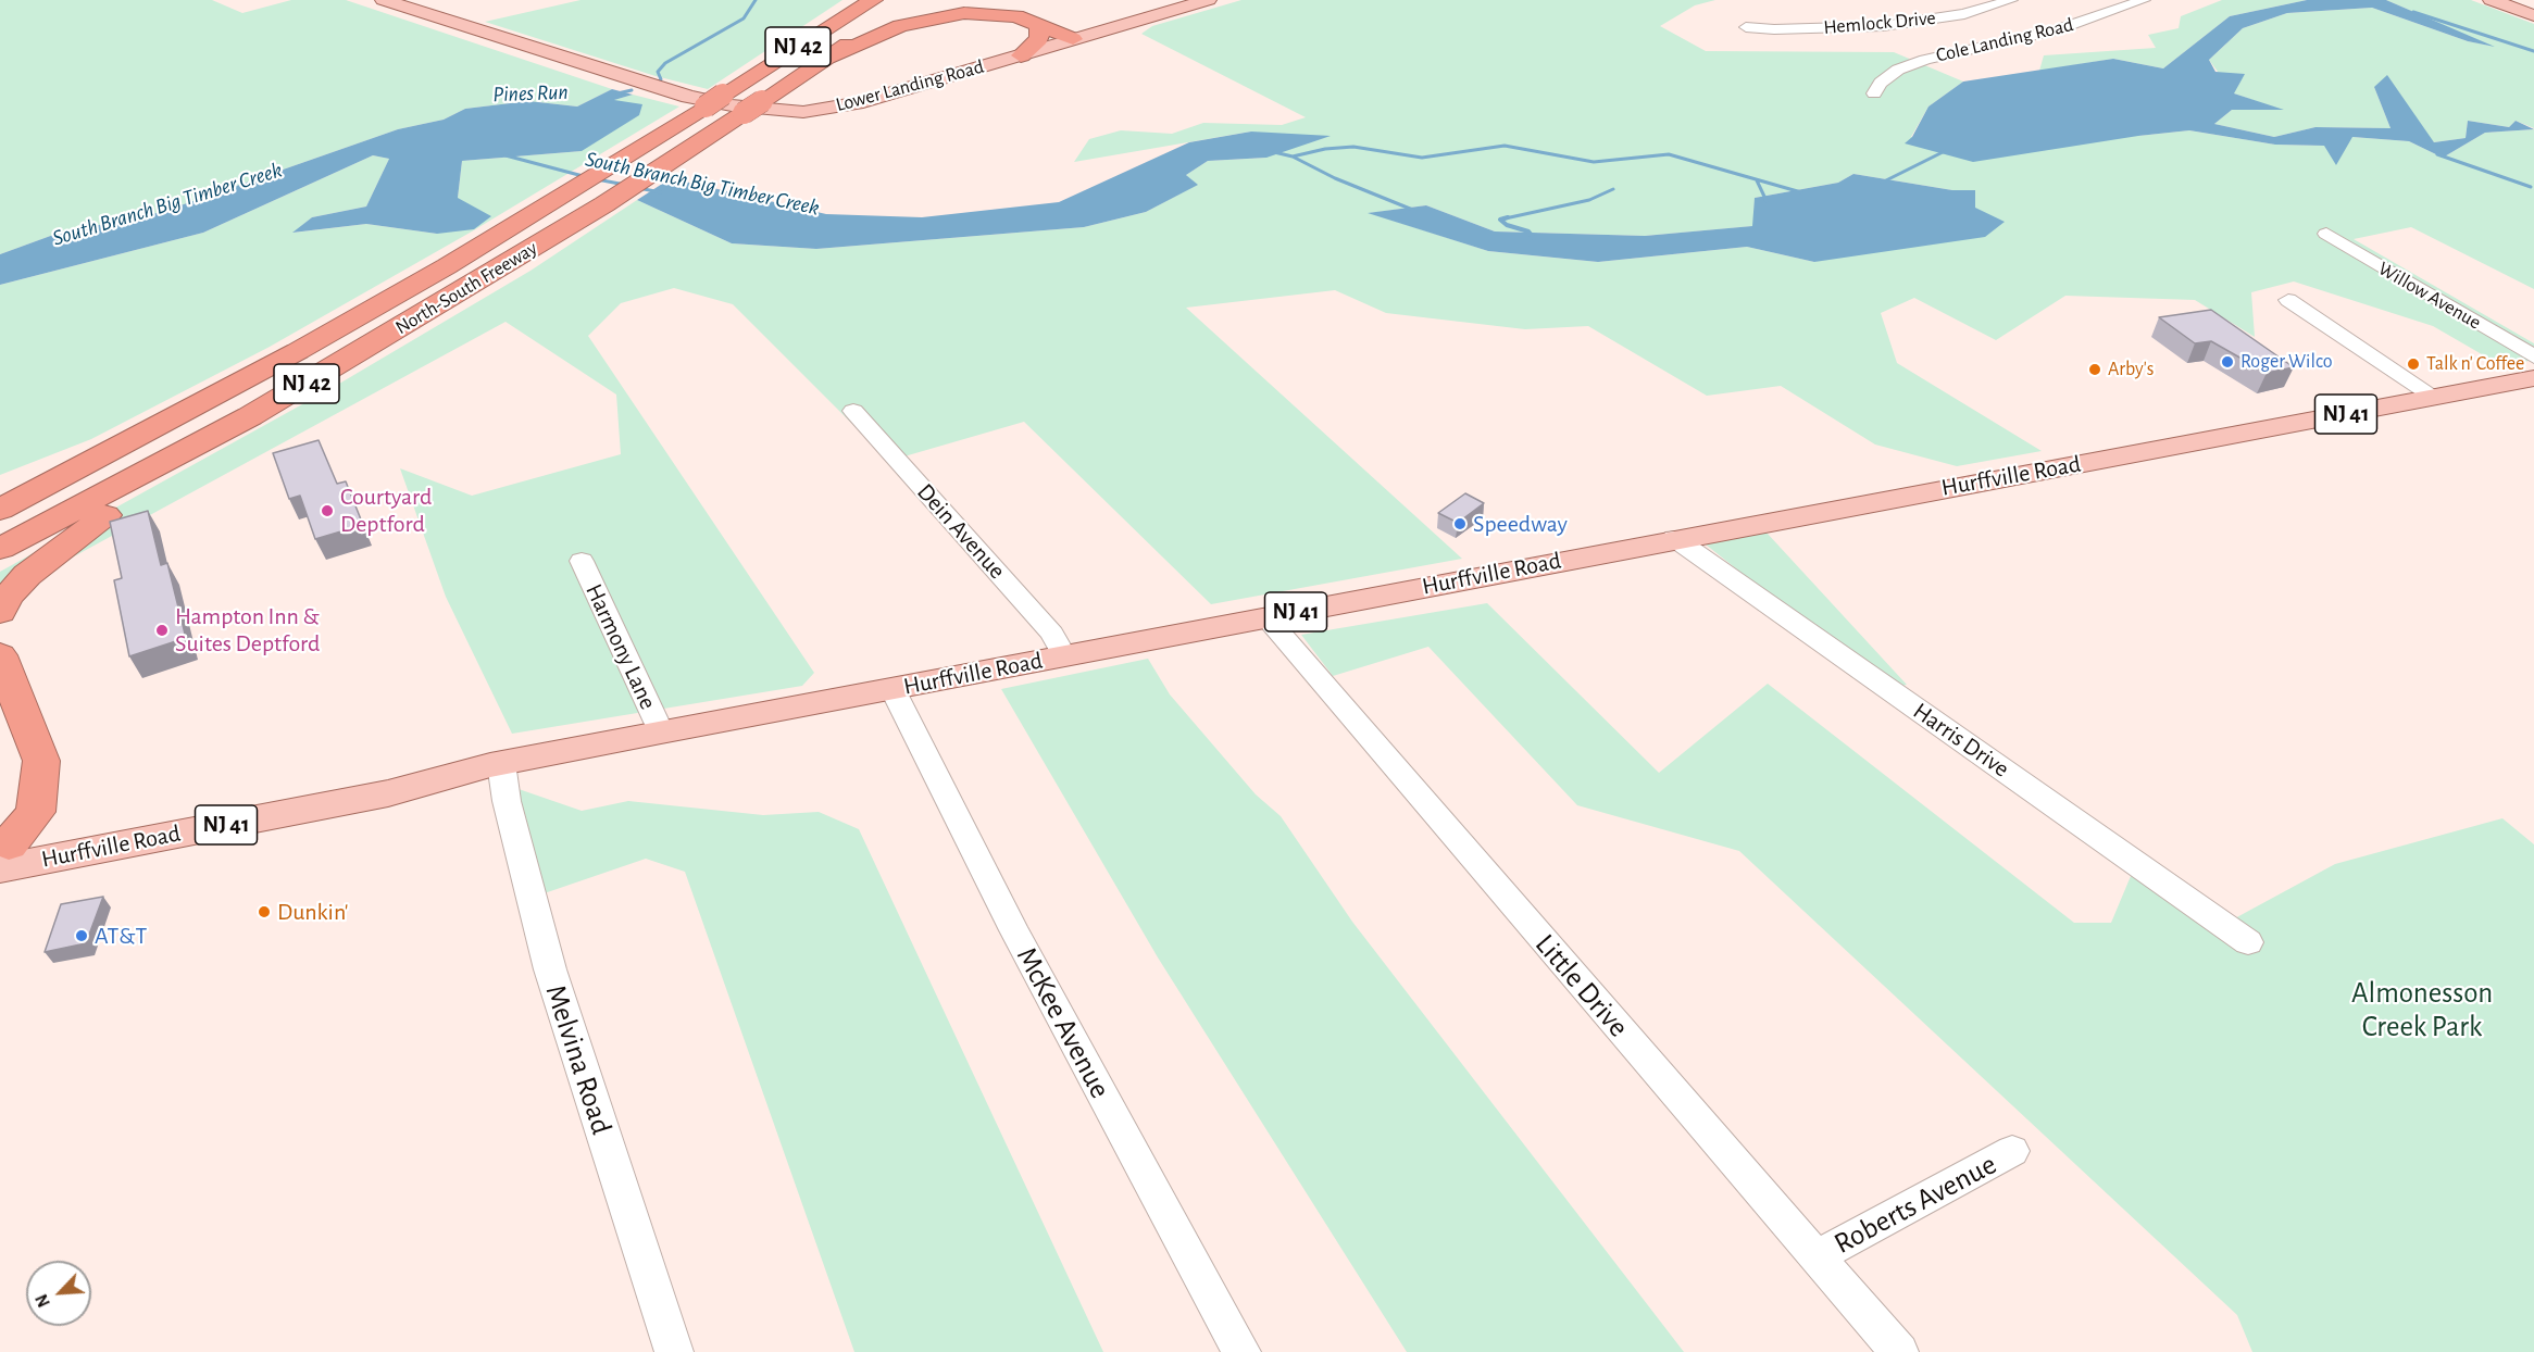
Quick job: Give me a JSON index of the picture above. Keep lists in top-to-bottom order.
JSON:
{
  "streets": {
    "highway": ["NJ 42", "North-South Freeway"],
    "main road": ["Lower Landing Road", "NJ 41", "Hurffville Road"],
    "street": [
      "Hemlock Drive",
      "Cole Landing Road",
      "Willow Avenue",
      "Dein Avenue",
      "Harmony Lane",
      "Harris Drive",
      "Little Drive",
      "McKee Avenue",
      "Melvina Road",
      "Roberts Avenue"
    ]
  },
  "crossings": [
    ["Hurffville Road", "Dein Avenue"],
    ["Hurffville Road", "Harmony Lane"],
    ["Hurffville Road", "Harris Drive"],
    ["Hurffville Road", "Little Drive"],
    ["Hurffville Road", "McKee Avenue"],
    ["Hurffville Road", "Melvina Road"],
    ["Little Drive", "Roberts Avenue"]
  ],
  "water": ["Pines Run", "South Branch Big Timber Creek"],
  "parks": ["Almonesson Creek Park"],
  "places": [
    "Roger Wilco",
    "Talk n' Coffee",
    "Arby's",
    "Courtyard Deptford",
    "Speedway",
    "Hampton Inn & Suites Deptford",
    "Dunkin'",
    "AT&T"
  ],
  "north": "bottom left"
}
